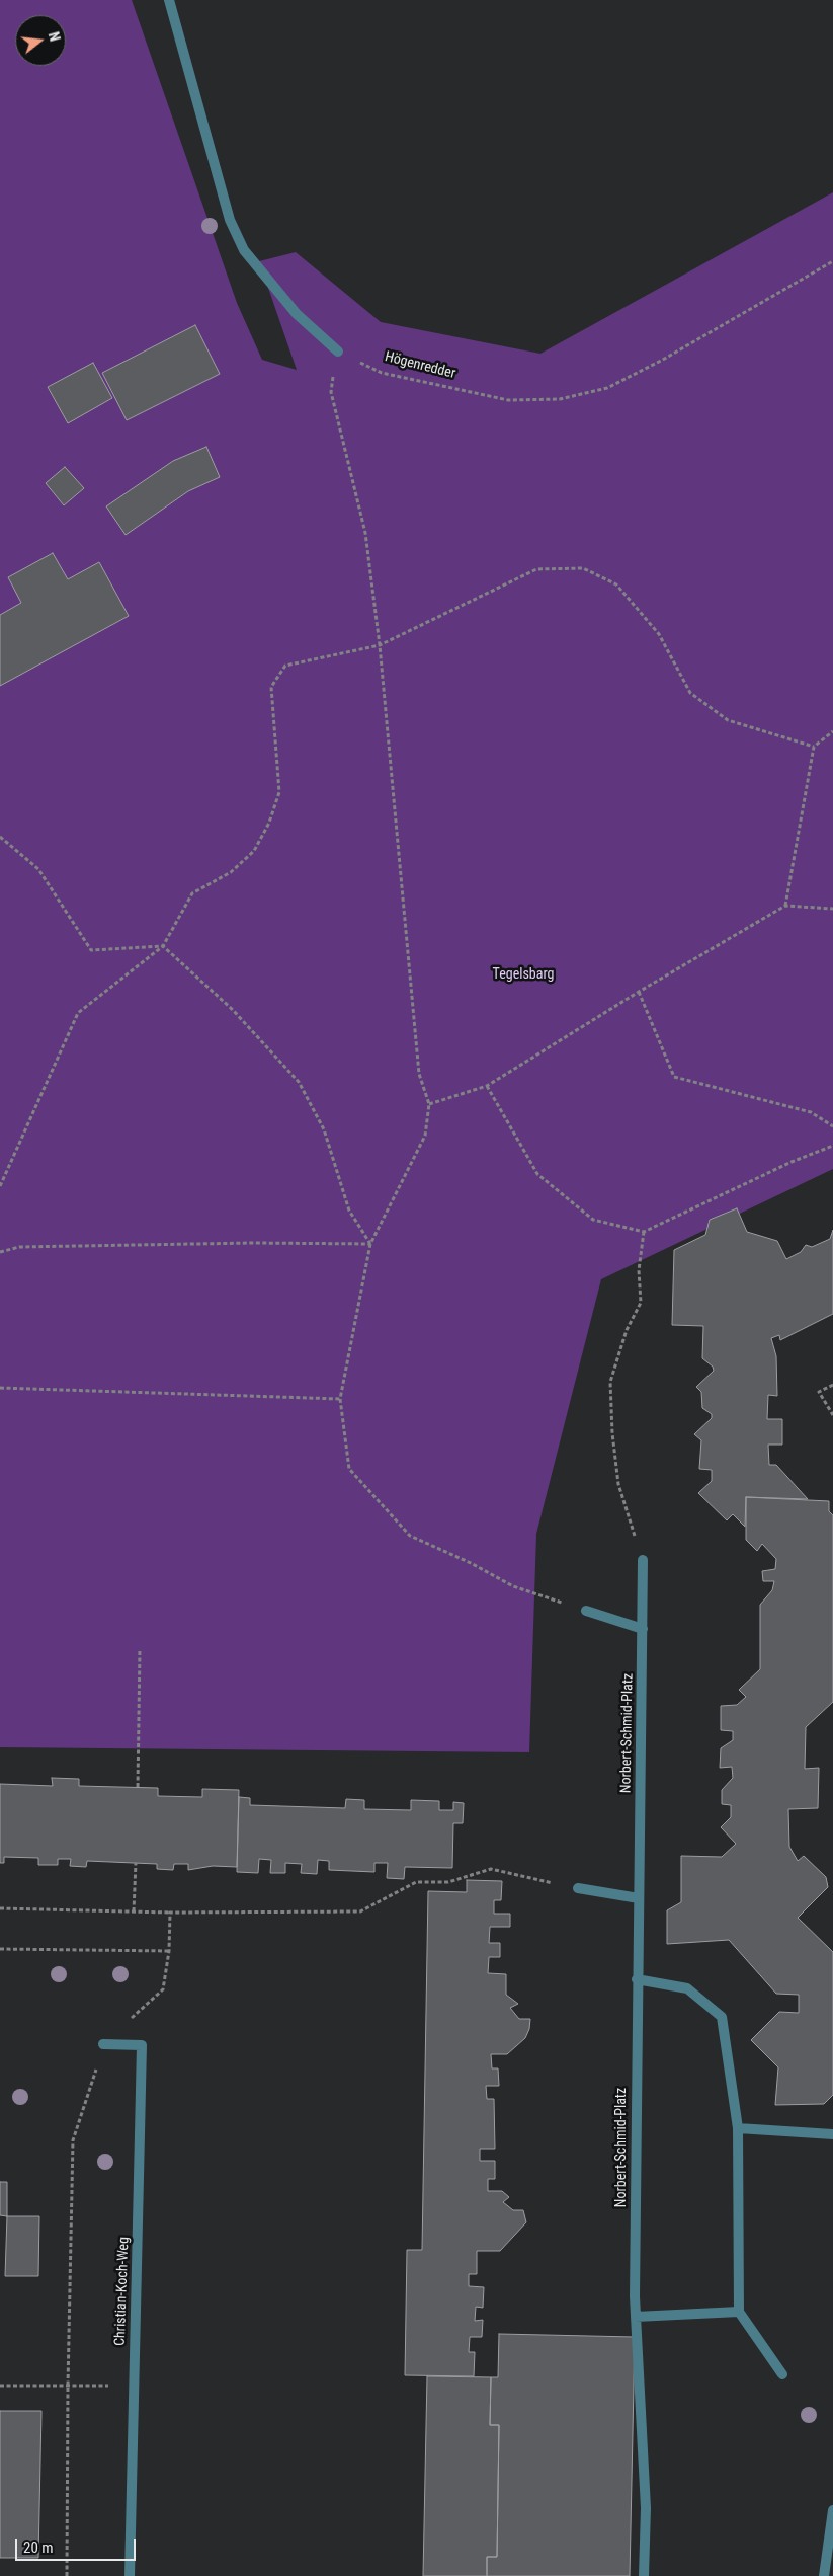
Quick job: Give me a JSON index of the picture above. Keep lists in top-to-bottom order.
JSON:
{
  "streets": {
    "street": ["Norbert-Schmid-Platz", "Christian-Koch-Weg"],
    "path": ["Högenredder"]
  },
  "parks": ["Tegelsbarg"],
  "scale_bar": "20 m",
  "north": "right"
}
